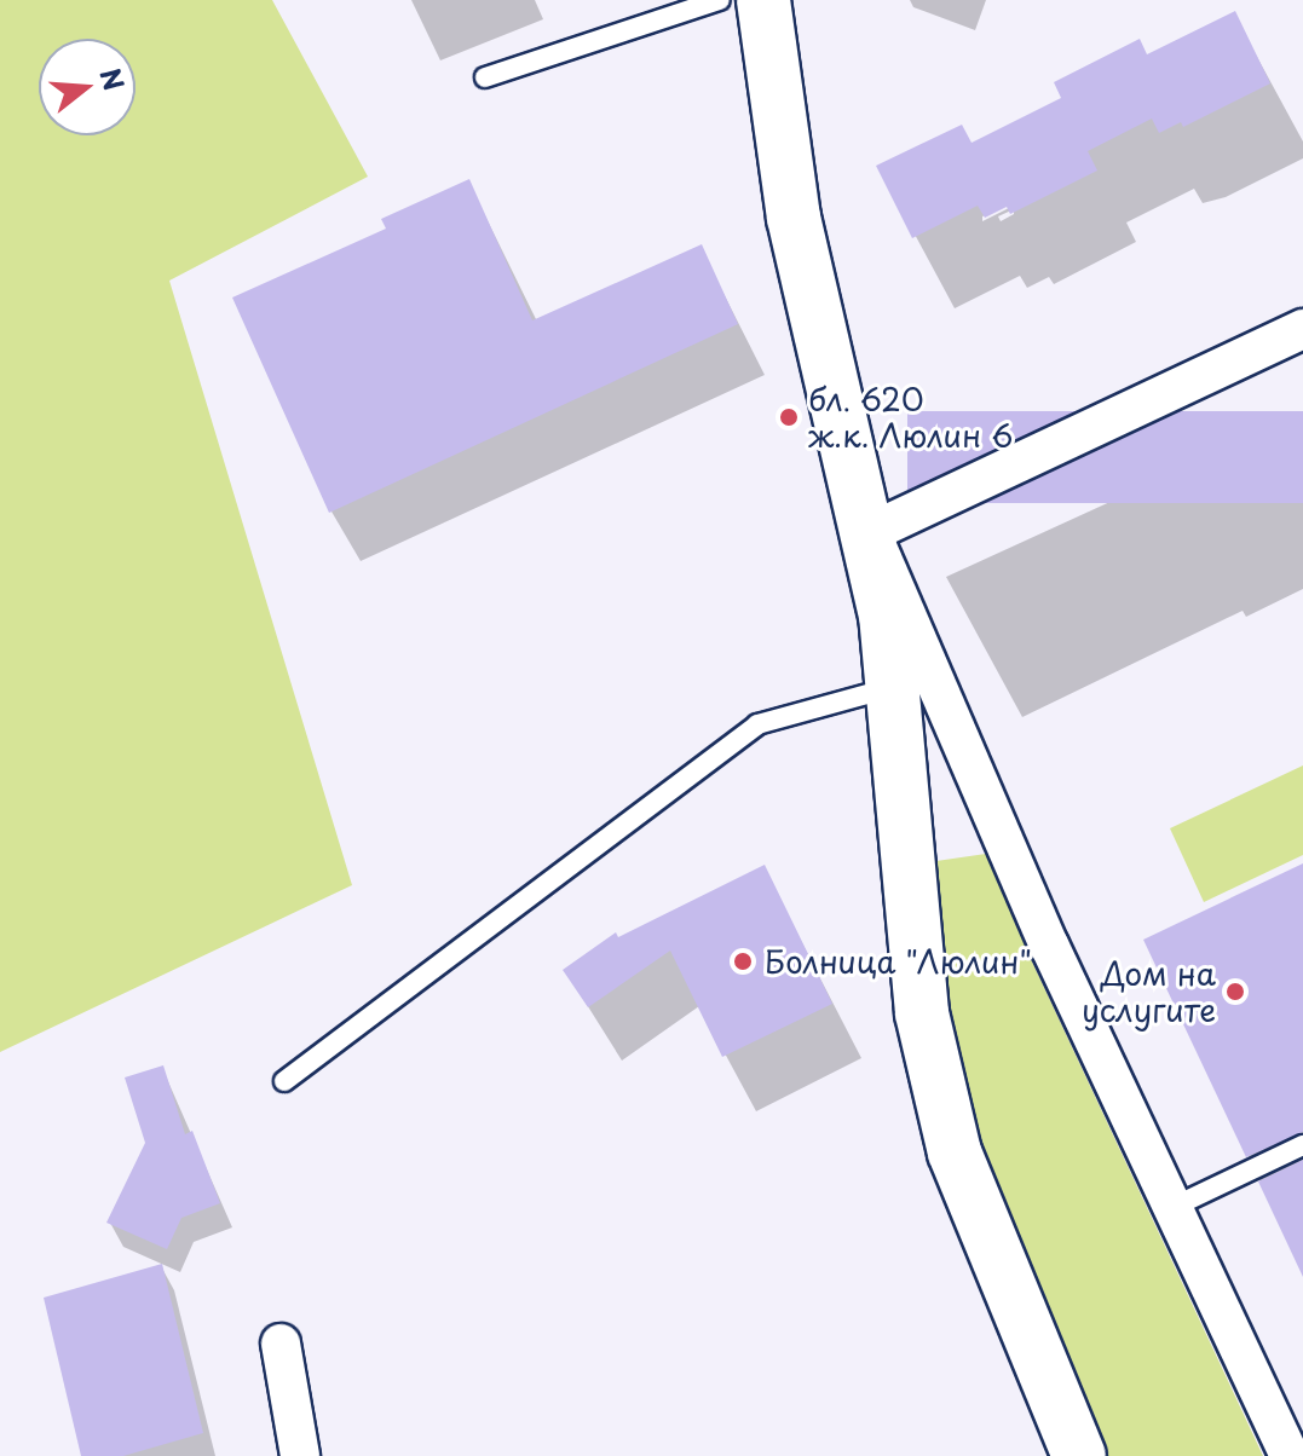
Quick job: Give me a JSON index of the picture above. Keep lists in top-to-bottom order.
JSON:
{
  "places": ["бл. 620 ж.к. Люлин 6", "Болница \"Люлин\"", "Дом на услугите"],
  "north": "right"
}
